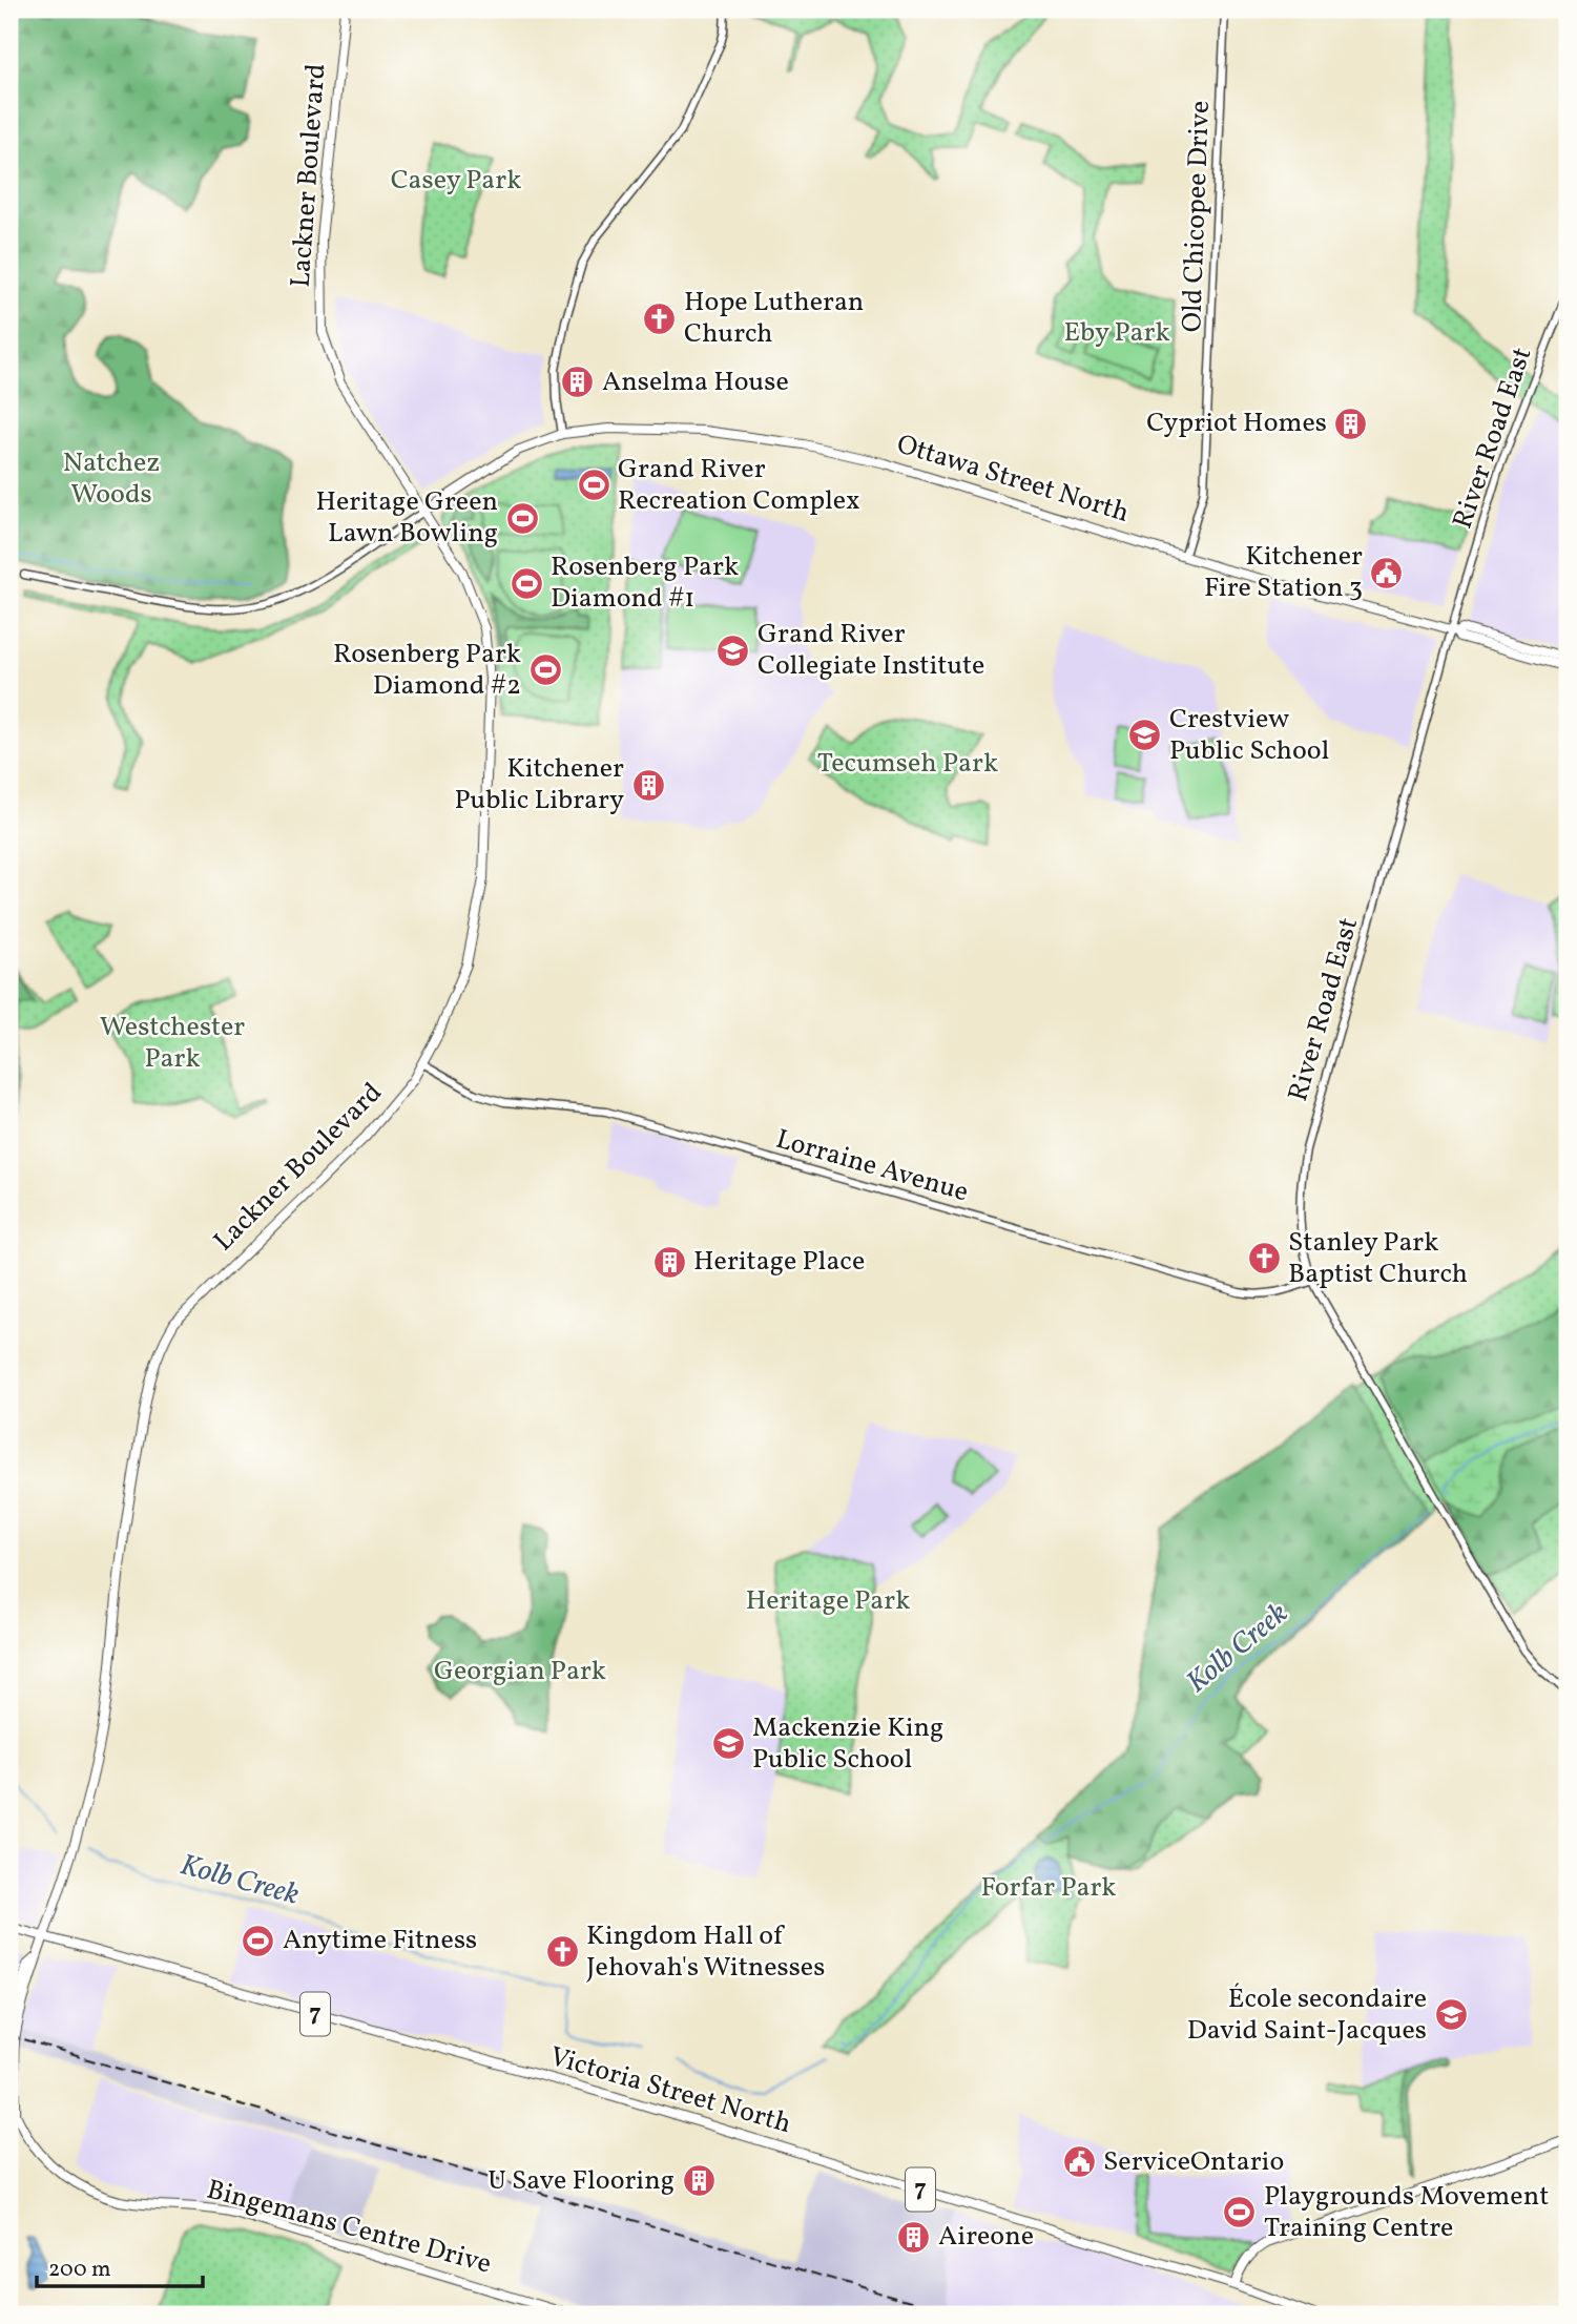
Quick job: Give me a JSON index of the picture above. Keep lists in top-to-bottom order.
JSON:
{
  "streets": {
    "main road": [
      "Lackner Boulevard",
      "Ottawa Street North",
      "7",
      "Victoria Street North",
      "Bingemans Centre Drive"
    ],
    "street": ["Old Chicopee Drive", "River Road East", "Lorraine Avenue"]
  },
  "crossings": [
    ["Lackner Boulevard", "Ottawa Street North"],
    ["Lackner Boulevard", "Lorraine Avenue"],
    ["Lackner Boulevard", "Victoria Street North"],
    ["Lackner Boulevard", "Bingemans Centre Drive"],
    ["Old Chicopee Drive", "Ottawa Street North"],
    ["River Road East", "Ottawa Street North"],
    ["River Road East", "Lorraine Avenue"],
    ["Victoria Street North", "Bingemans Centre Drive"]
  ],
  "water": ["Kolb Creek"],
  "parks": [
    "Casey Park",
    "Eby Park",
    "Natchez Woods",
    "Tecumseh Park",
    "Westchester Park",
    "Heritage Park",
    "Georgian Park",
    "Forfar Park"
  ],
  "places": {
    "church": ["Hope Lutheran Church", "Stanley Park Baptist Church", "Kingdom Hall of Jehovah's Witnesses"],
    "building": [
      "Anselma House",
      "Cypriot Homes",
      "Kitchener Public Library",
      "Heritage Place",
      "U Save Flooring",
      "Aireone"
    ],
    "sports": [
      "Grand River Recreation Complex",
      "Heritage Green Lawn Bowling",
      "Rosenberg Park Diamond #1",
      "Rosenberg Park Diamond #2",
      "Anytime Fitness",
      "Playgrounds Movement Training Centre"
    ],
    "public building": ["Kitchener Fire Station 3", "ServiceOntario"],
    "school or university": [
      "Grand River Collegiate Institute",
      "Crestview Public School",
      "Mackenzie King Public School",
      "École secondaire David Saint-Jacques"
    ]
  },
  "scale_bar": "200 m"
}
